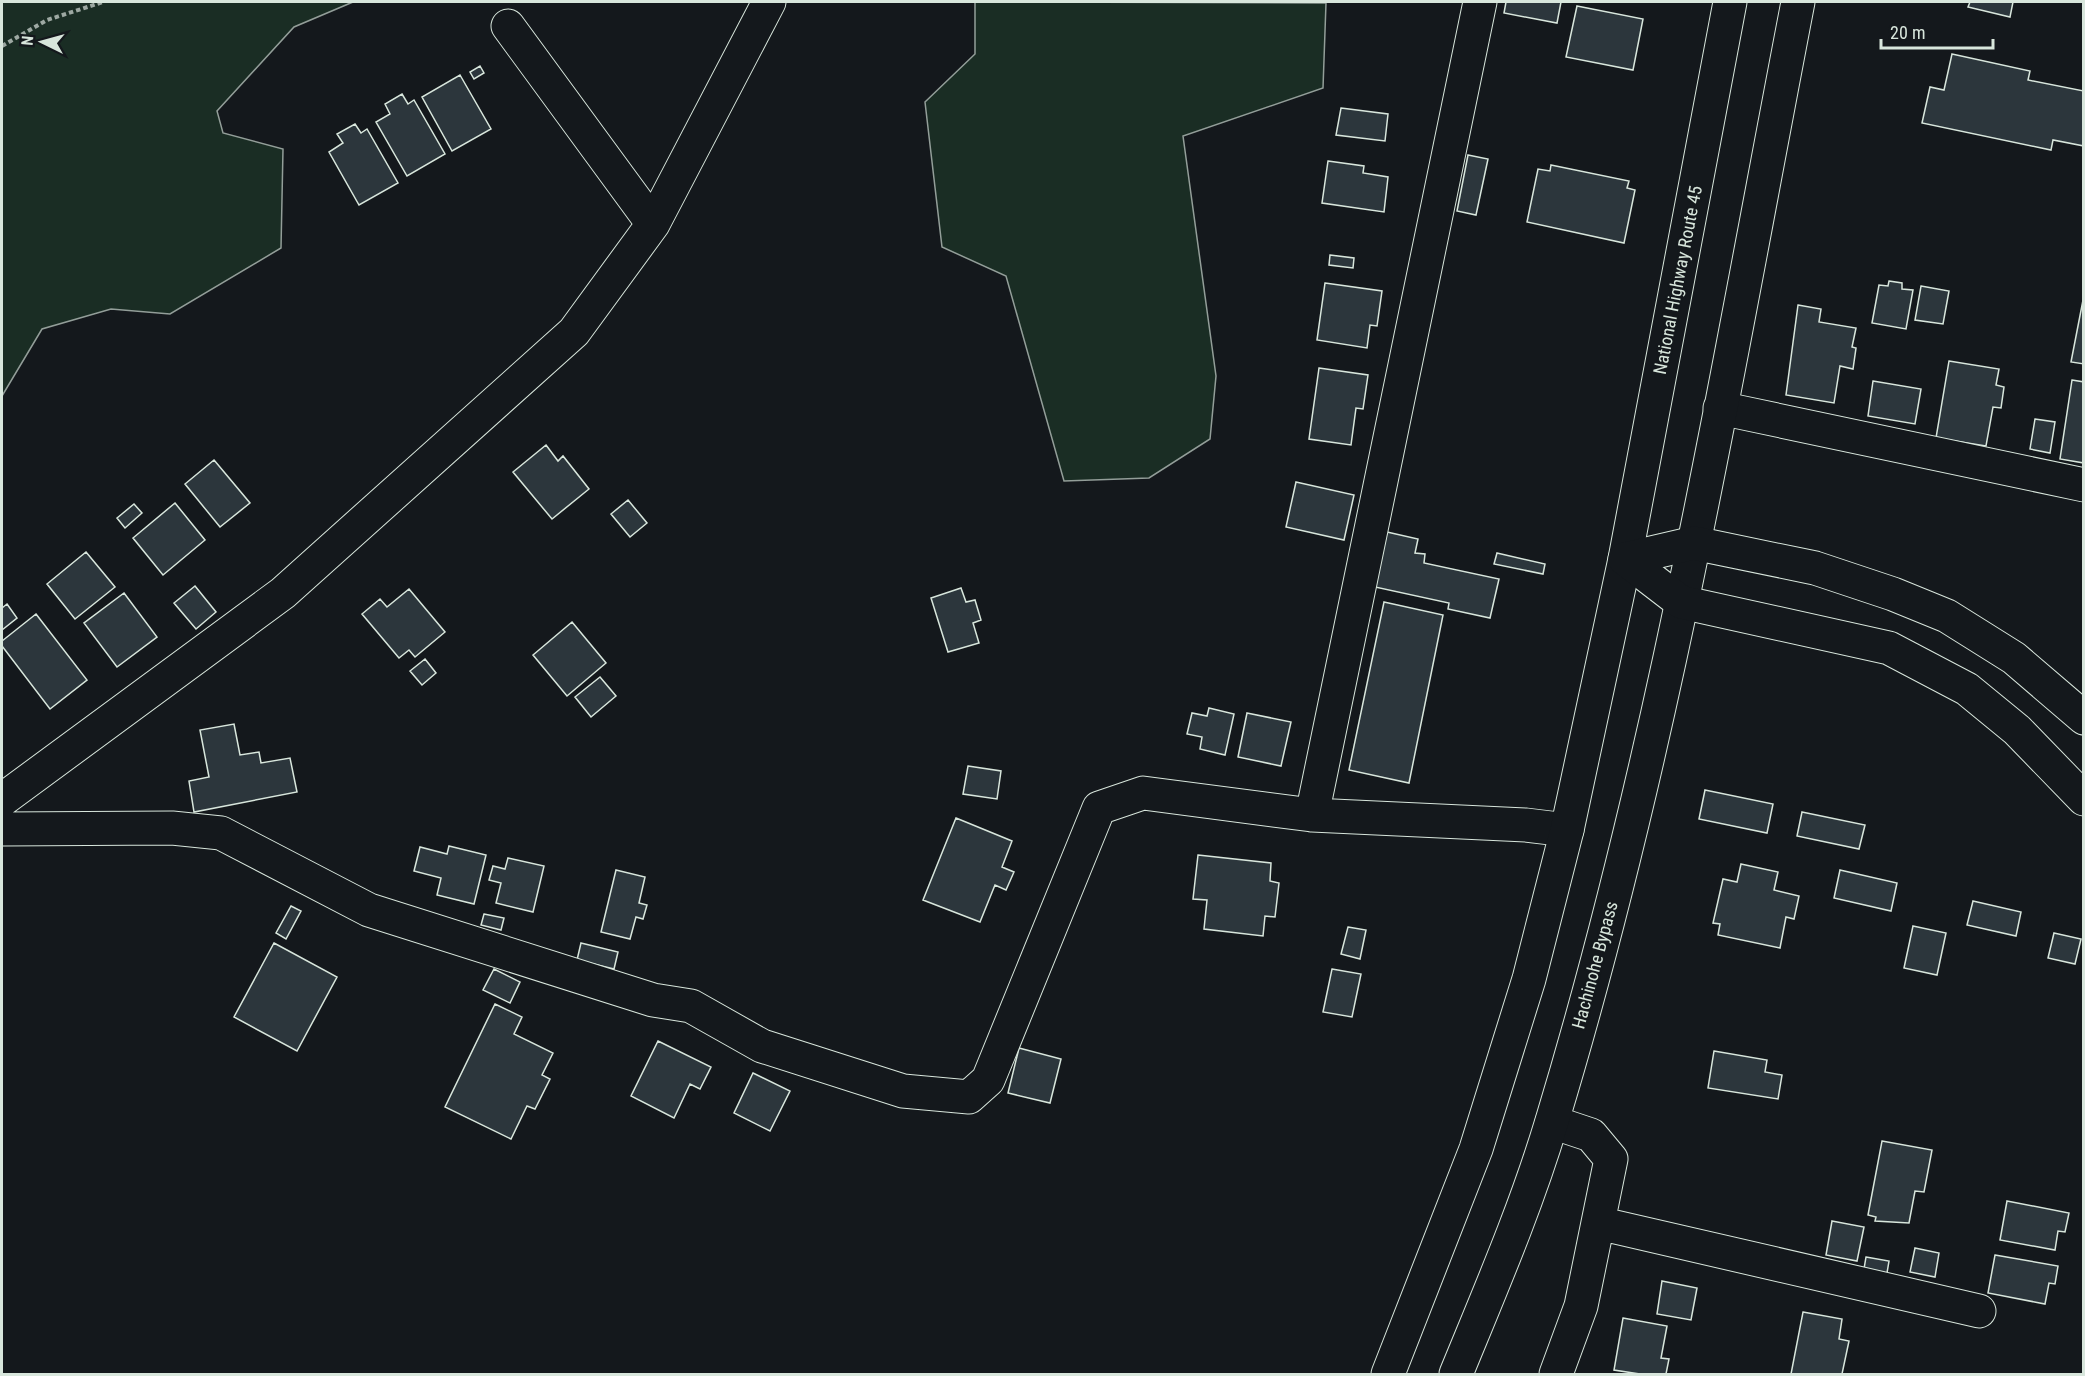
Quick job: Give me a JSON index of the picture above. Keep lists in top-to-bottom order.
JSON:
{
  "streets": {
    "main road": ["National Highway Route 45", "Hachinohe Bypass"]
  },
  "scale_bar": "20 m",
  "north": "left"
}
